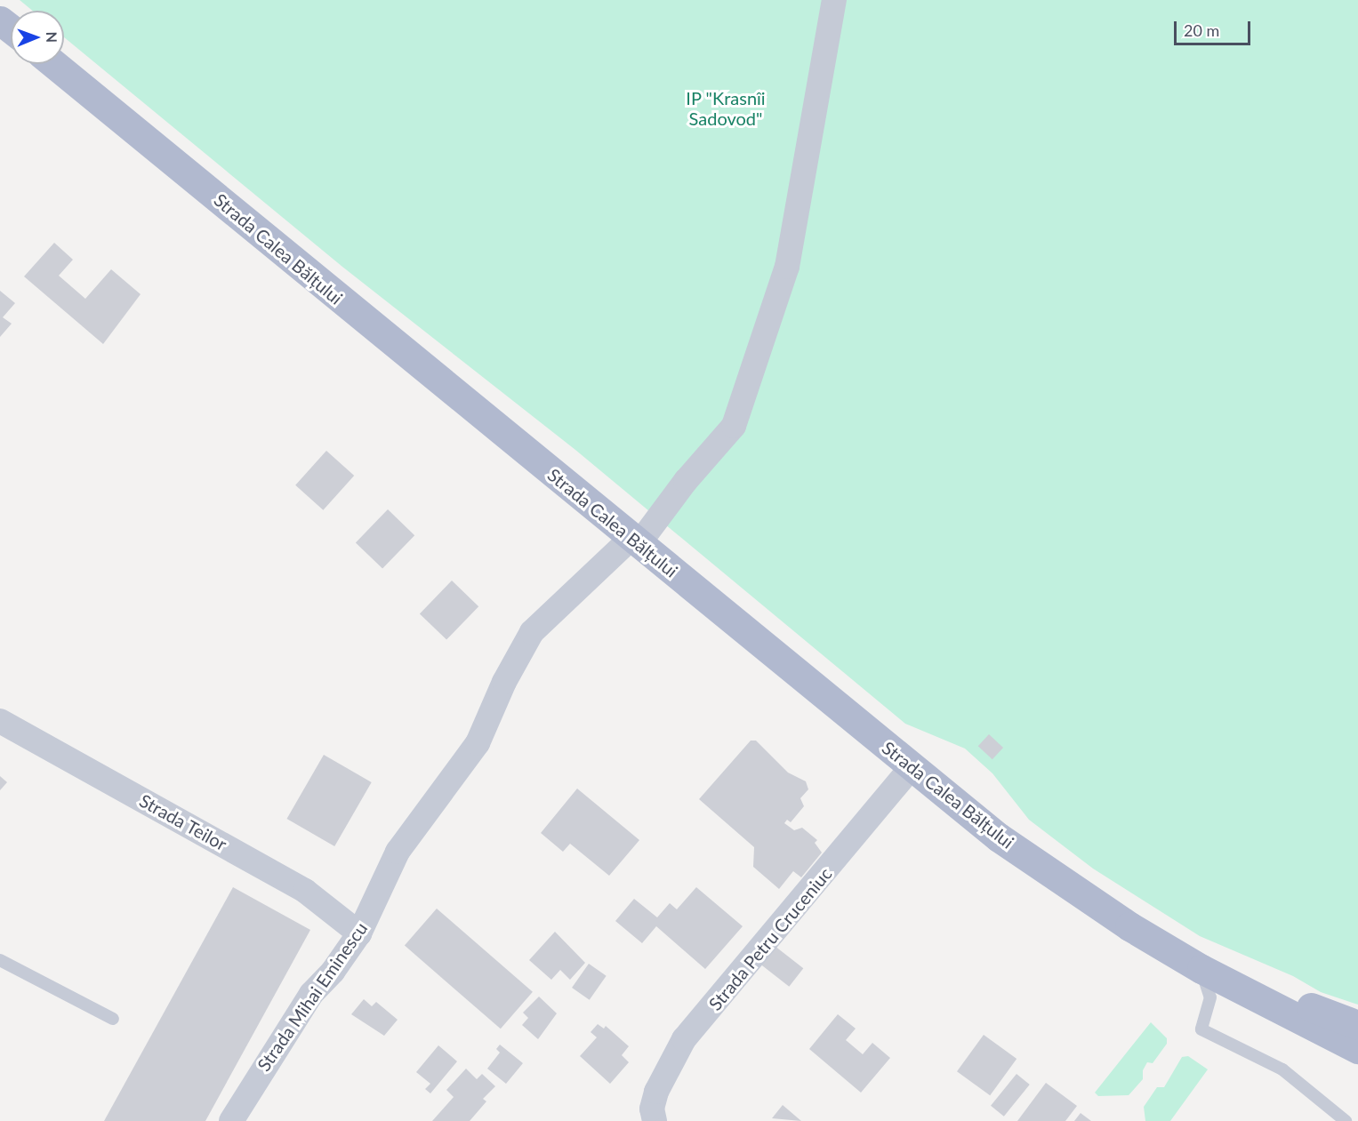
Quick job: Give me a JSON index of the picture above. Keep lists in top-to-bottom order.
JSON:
{
  "streets": {
    "main road": ["Strada Calea Bălțului"],
    "street": ["Strada Teilor", "Strada Petru Cruceniuc", "Strada Mihai Eminescu"]
  },
  "crossings": [
    ["Strada Calea Bălțului", "Strada Petru Cruceniuc"],
    ["Strada Calea Bălțului", "Strada Mihai Eminescu"],
    ["Strada Teilor", "Strada Mihai Eminescu"]
  ],
  "parks": ["IP \"Krasnîi Sadovod\""],
  "scale_bar": "20 m",
  "north": "right"
}
